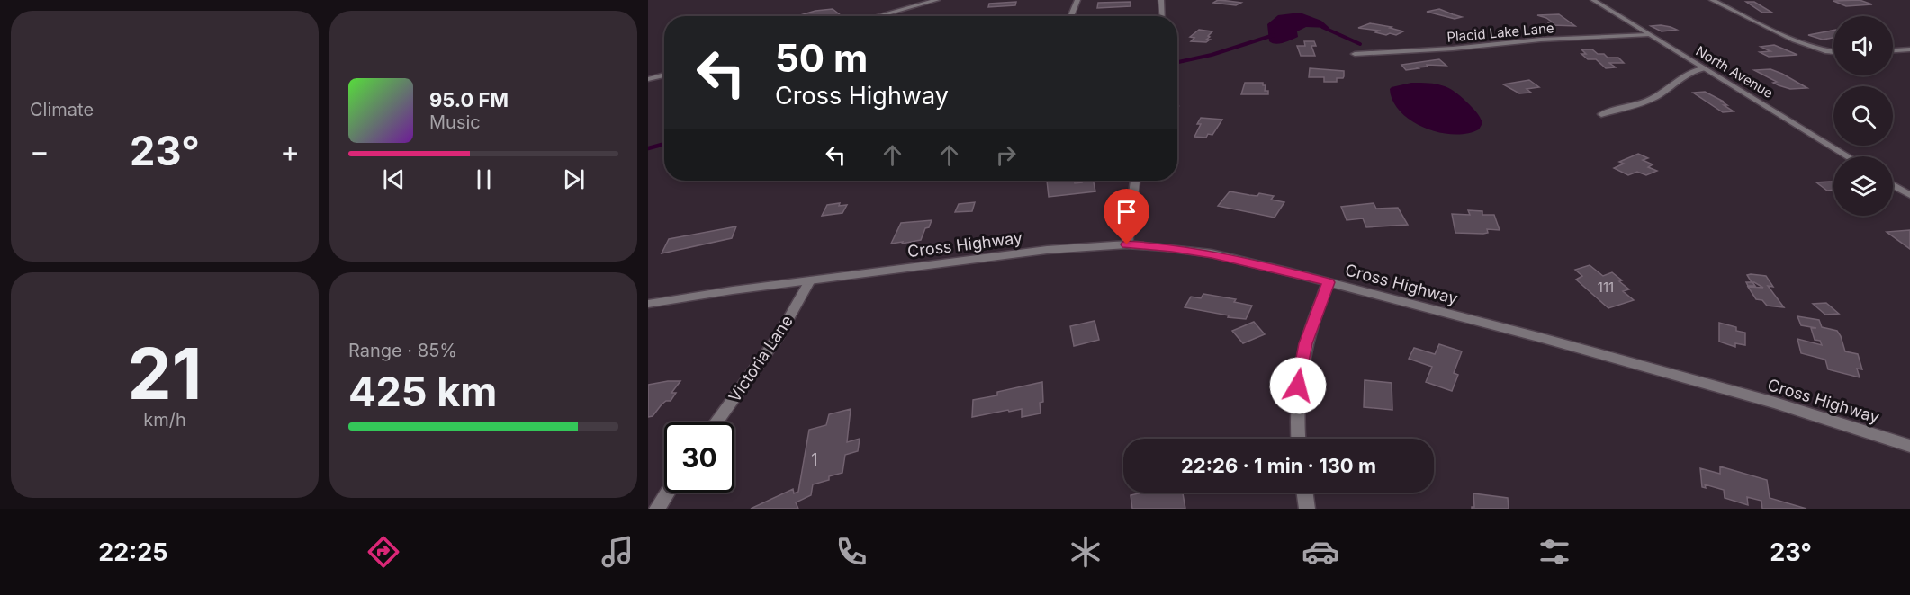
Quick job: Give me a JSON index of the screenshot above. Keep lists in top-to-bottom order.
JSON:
{
  "streets": {
    "street": [
      "Placid Lake Lane",
      "North Avenue",
      "Cross Highway",
      "Victoria Lane"
    ]
  },
  "crossings": [
    ["Placid Lake Lane", "North Avenue"],
    ["Cross Highway", "Victoria Lane"]
  ],
  "house_numbers": ["111", "1"],
  "page": {
    "tile": [
      "Climate",
      ["21", "km/h"],
      ["Range · 85%", "425 km"]
    ],
    "turn": ["50 m", "Cross Highway"],
    "song": ["95.0 FM", "Music"],
    "heat": ["−", "23°", "+"],
    "limit": "30",
    "trip": "22:26 · 1 min · 130 m",
    "tabs": ["22:25", "23°"]
  }
}
